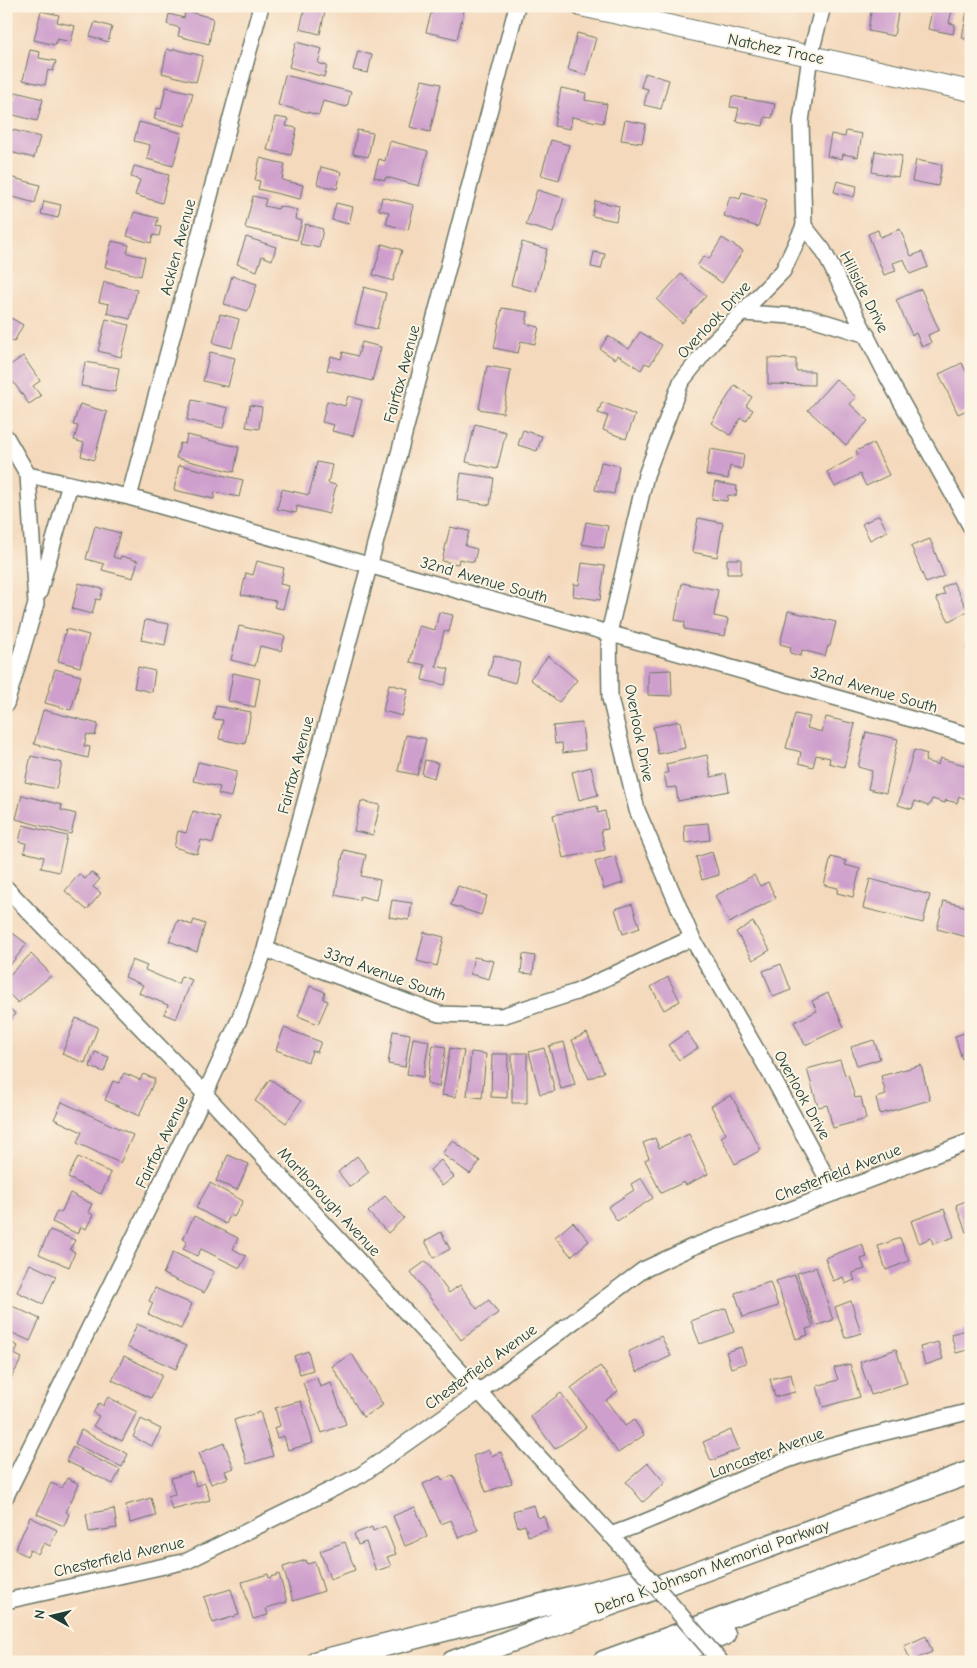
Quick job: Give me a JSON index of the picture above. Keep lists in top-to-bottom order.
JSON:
{
  "streets": {
    "highway": ["Debra K Johnson Memorial Parkway"],
    "main road": ["Natchez Trace"],
    "street": [
      "Acklen Avenue",
      "Hillside Drive",
      "Overlook Drive",
      "Fairfax Avenue",
      "32nd Avenue South",
      "33rd Avenue South",
      "Chesterfield Avenue",
      "Marlborough Avenue",
      "Lancaster Avenue"
    ]
  },
  "crossings": [
    ["Acklen Avenue", "32nd Avenue South"],
    ["Hillside Drive", "Overlook Drive"],
    ["Overlook Drive", "32nd Avenue South"],
    ["Overlook Drive", "33rd Avenue South"],
    ["Overlook Drive", "Chesterfield Avenue"],
    ["Fairfax Avenue", "32nd Avenue South"],
    ["Fairfax Avenue", "33rd Avenue South"],
    ["Fairfax Avenue", "Marlborough Avenue"],
    ["Chesterfield Avenue", "Marlborough Avenue"],
    ["Marlborough Avenue", "Lancaster Avenue"]
  ],
  "north": "left"
}
